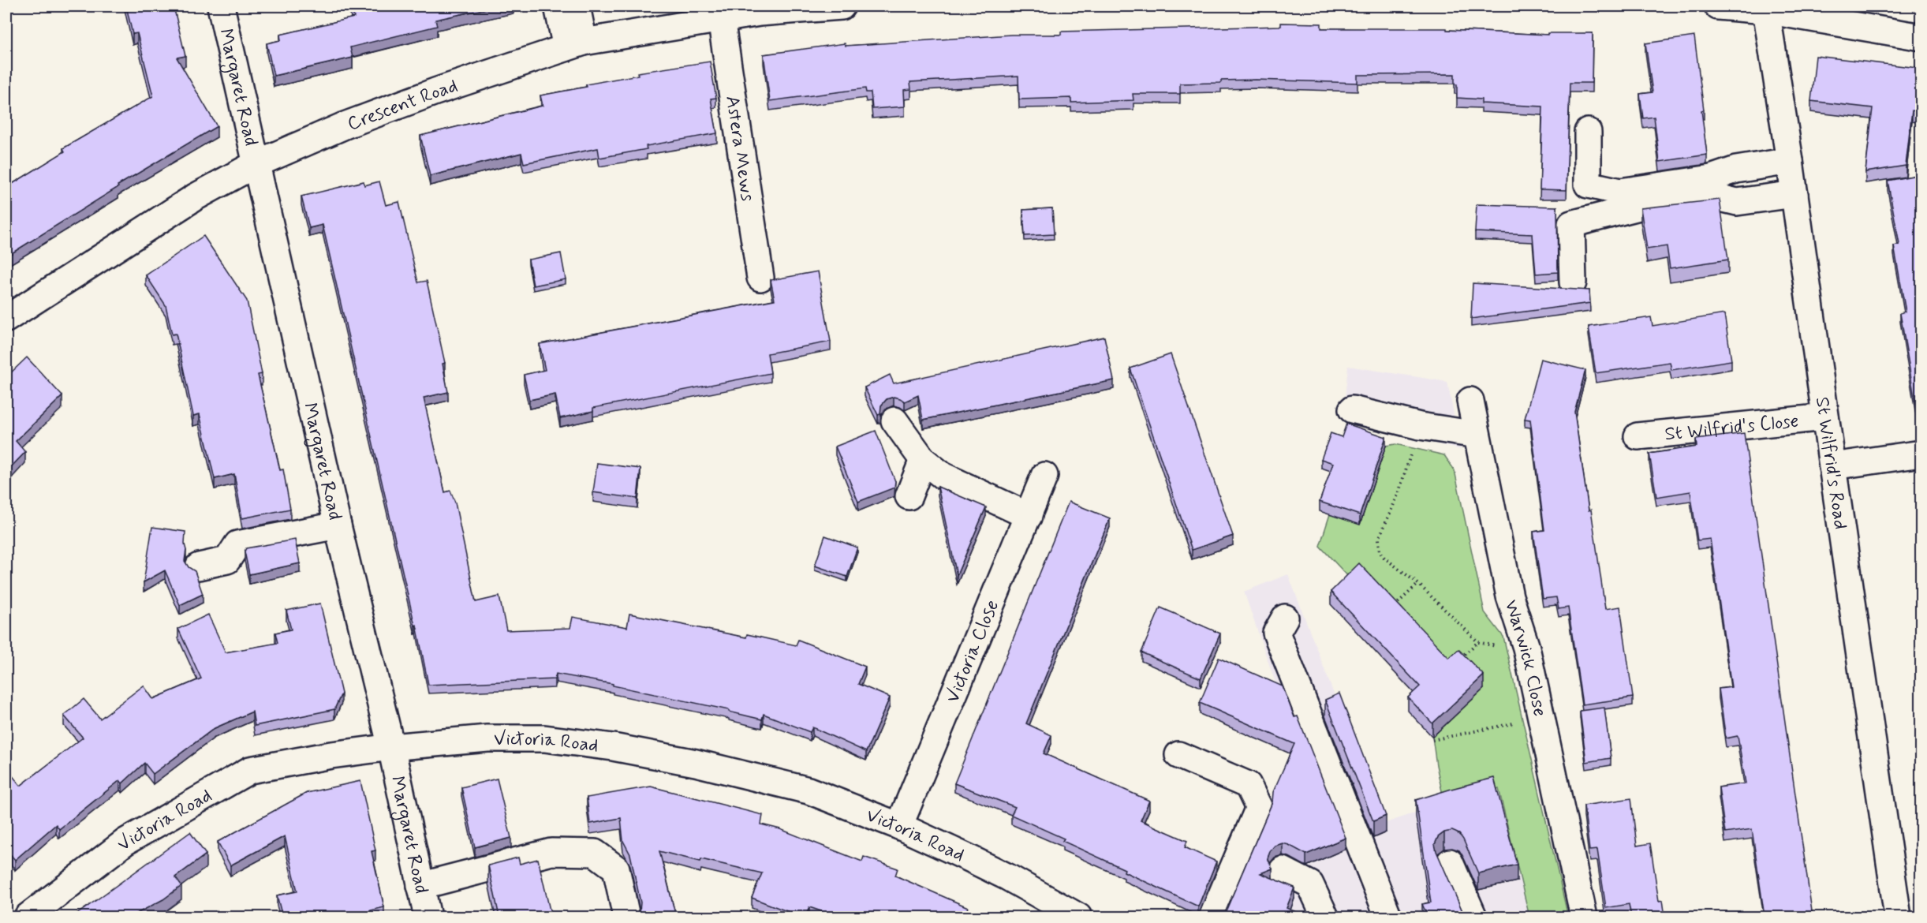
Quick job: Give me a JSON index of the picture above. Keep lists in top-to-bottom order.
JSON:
{
  "streets": {
    "street": [
      "Margaret Road",
      "Crescent Road",
      "Astera Mews",
      "St Wilfrid's Close",
      "St Wilfrid's Road",
      "Victoria Close",
      "Warwick Close",
      "Victoria Road"
    ]
  },
  "crossings": [
    ["Margaret Road", "Crescent Road"],
    ["Margaret Road", "Victoria Road"],
    ["Crescent Road", "Astera Mews"],
    ["St Wilfrid's Close", "St Wilfrid's Road"],
    ["Victoria Close", "Victoria Road"]
  ]
}
